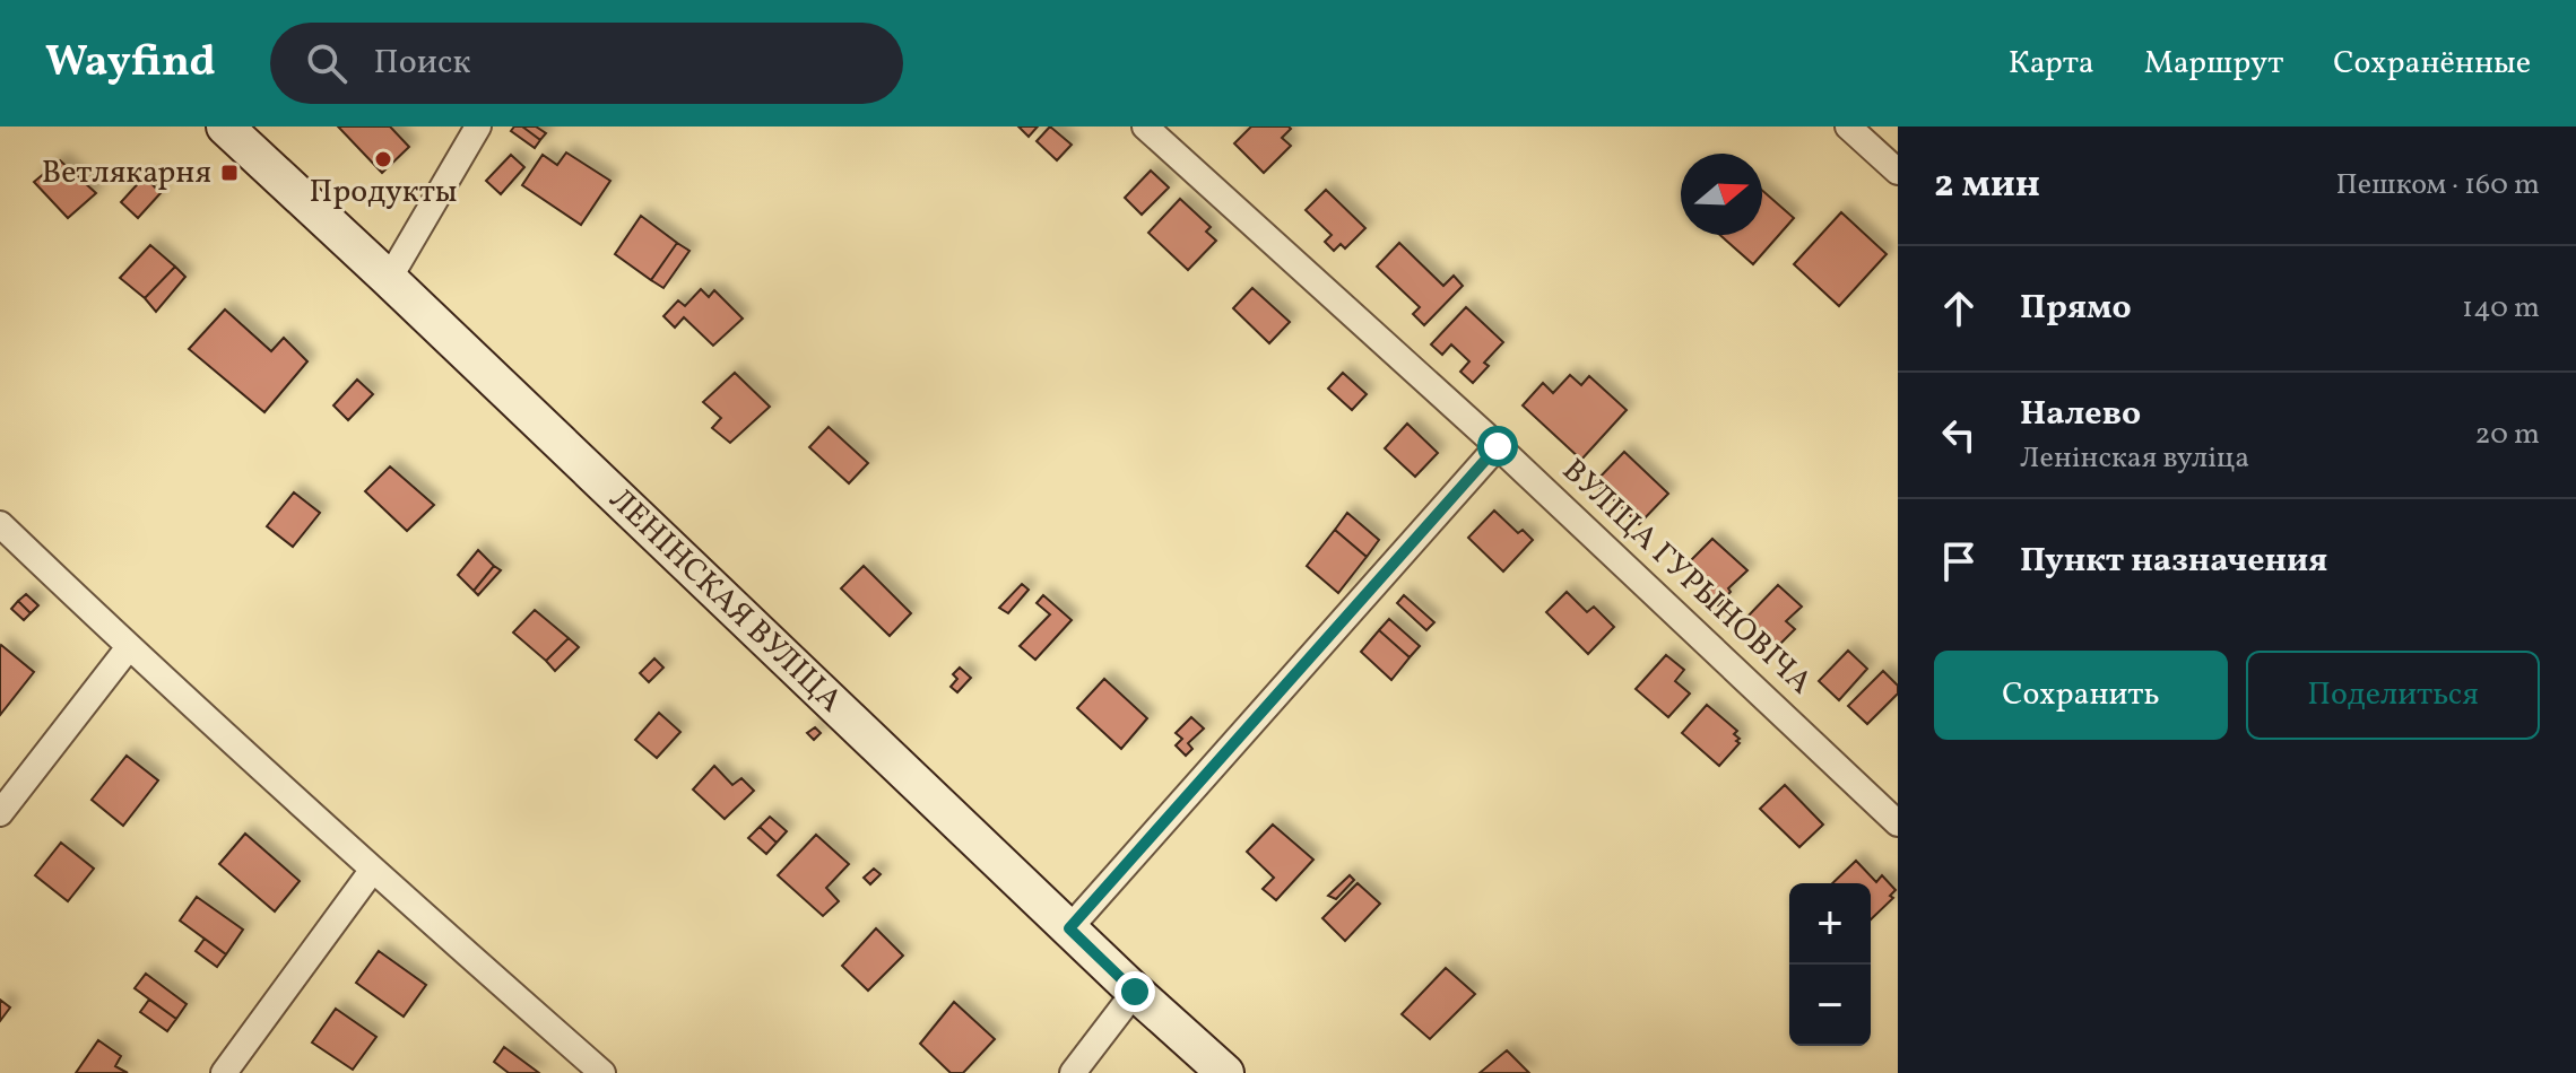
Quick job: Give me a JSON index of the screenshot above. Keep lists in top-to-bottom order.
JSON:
{
  "streets": {
    "main road": ["ЛЕНІНСКАЯ ВУЛІЦА"],
    "street": ["ВУЛІЦА ГУРЫНОВІЧА"]
  },
  "places": {
    "other": ["Продукты"],
    "transit": ["Ветлякарня"]
  },
  "north": "right",
  "page": {
    "header": "Wayfind",
    "search": "Поиск",
    "nav": ["Карта", "Маршрут", "Сохранённые"],
    "heading": ["2 мин", "Пешком · 160 m"],
    "list": [
      ["Прямо", "140 m"],
      ["Налево", "Ленінская вуліца", "20 m"],
      "Пункт назначения"
    ],
    "buttons": ["Сохранить", "Поделиться"],
    "map_buttons": ["+", "−"]
  }
}
